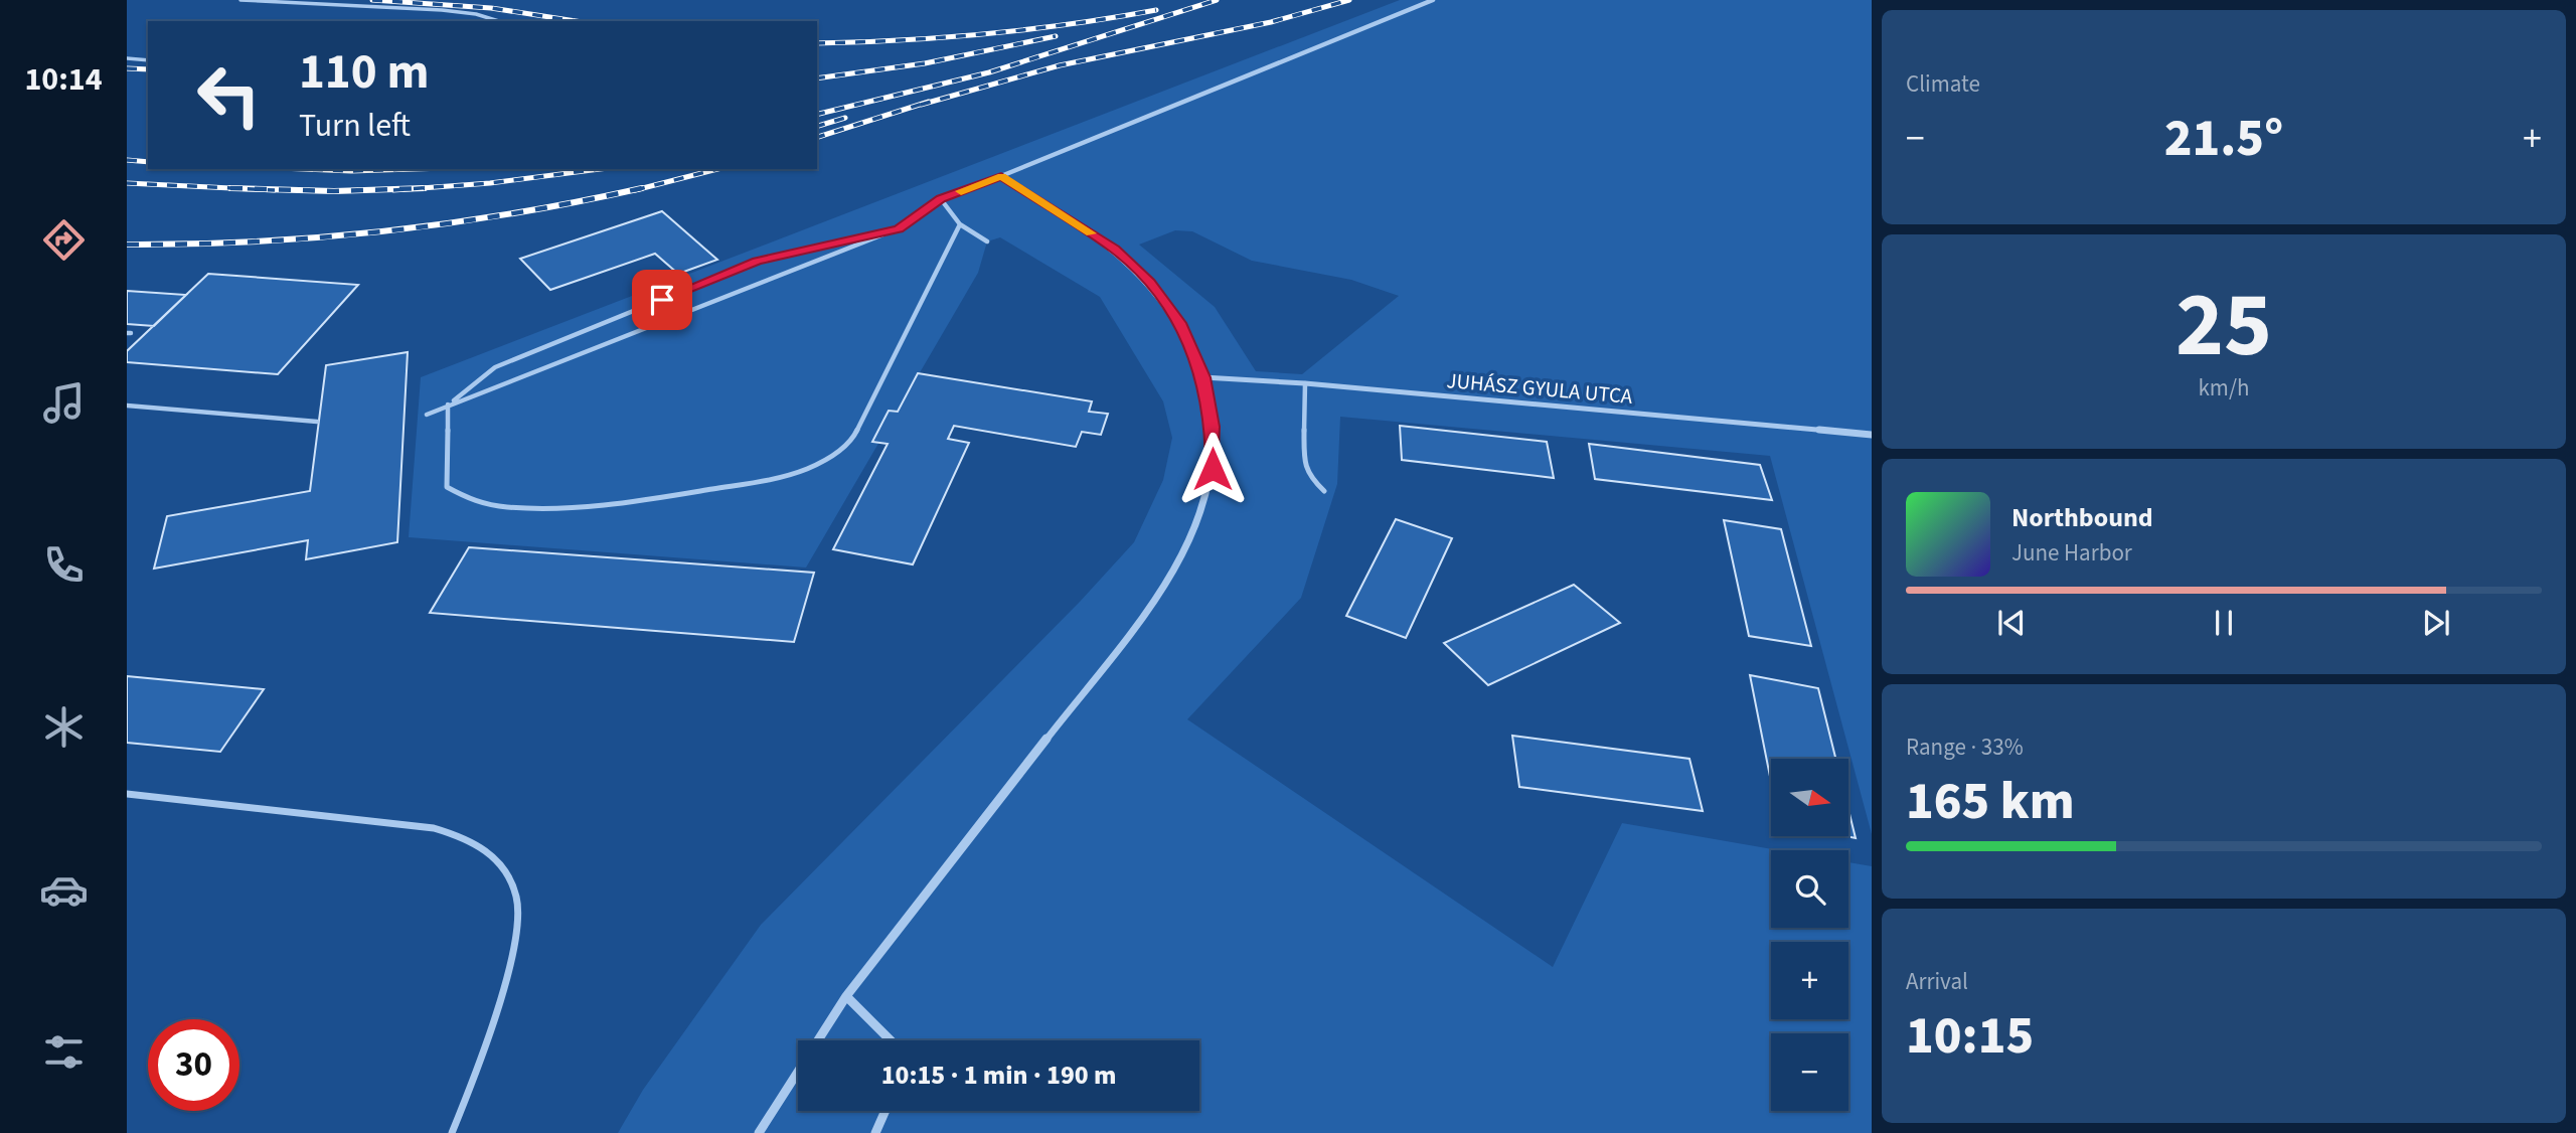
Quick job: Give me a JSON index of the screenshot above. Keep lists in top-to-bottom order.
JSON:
{
  "streets": {
    "street": ["JUHÁSZ GYULA UTCA"]
  },
  "north": "right",
  "page": {
    "tabs": "10:14",
    "tile": [
      "Climate",
      ["25", "km/h"],
      ["Range · 33%", "165 km"],
      ["Arrival", "10:15"]
    ],
    "turn": ["110 m", "Turn left"],
    "heat": ["−", "21.5°", "+"],
    "song": ["Northbound", "June Harbor"],
    "map_buttons": ["+", "−"],
    "limit": "30",
    "trip": "10:15 · 1 min · 190 m"
  }
}
